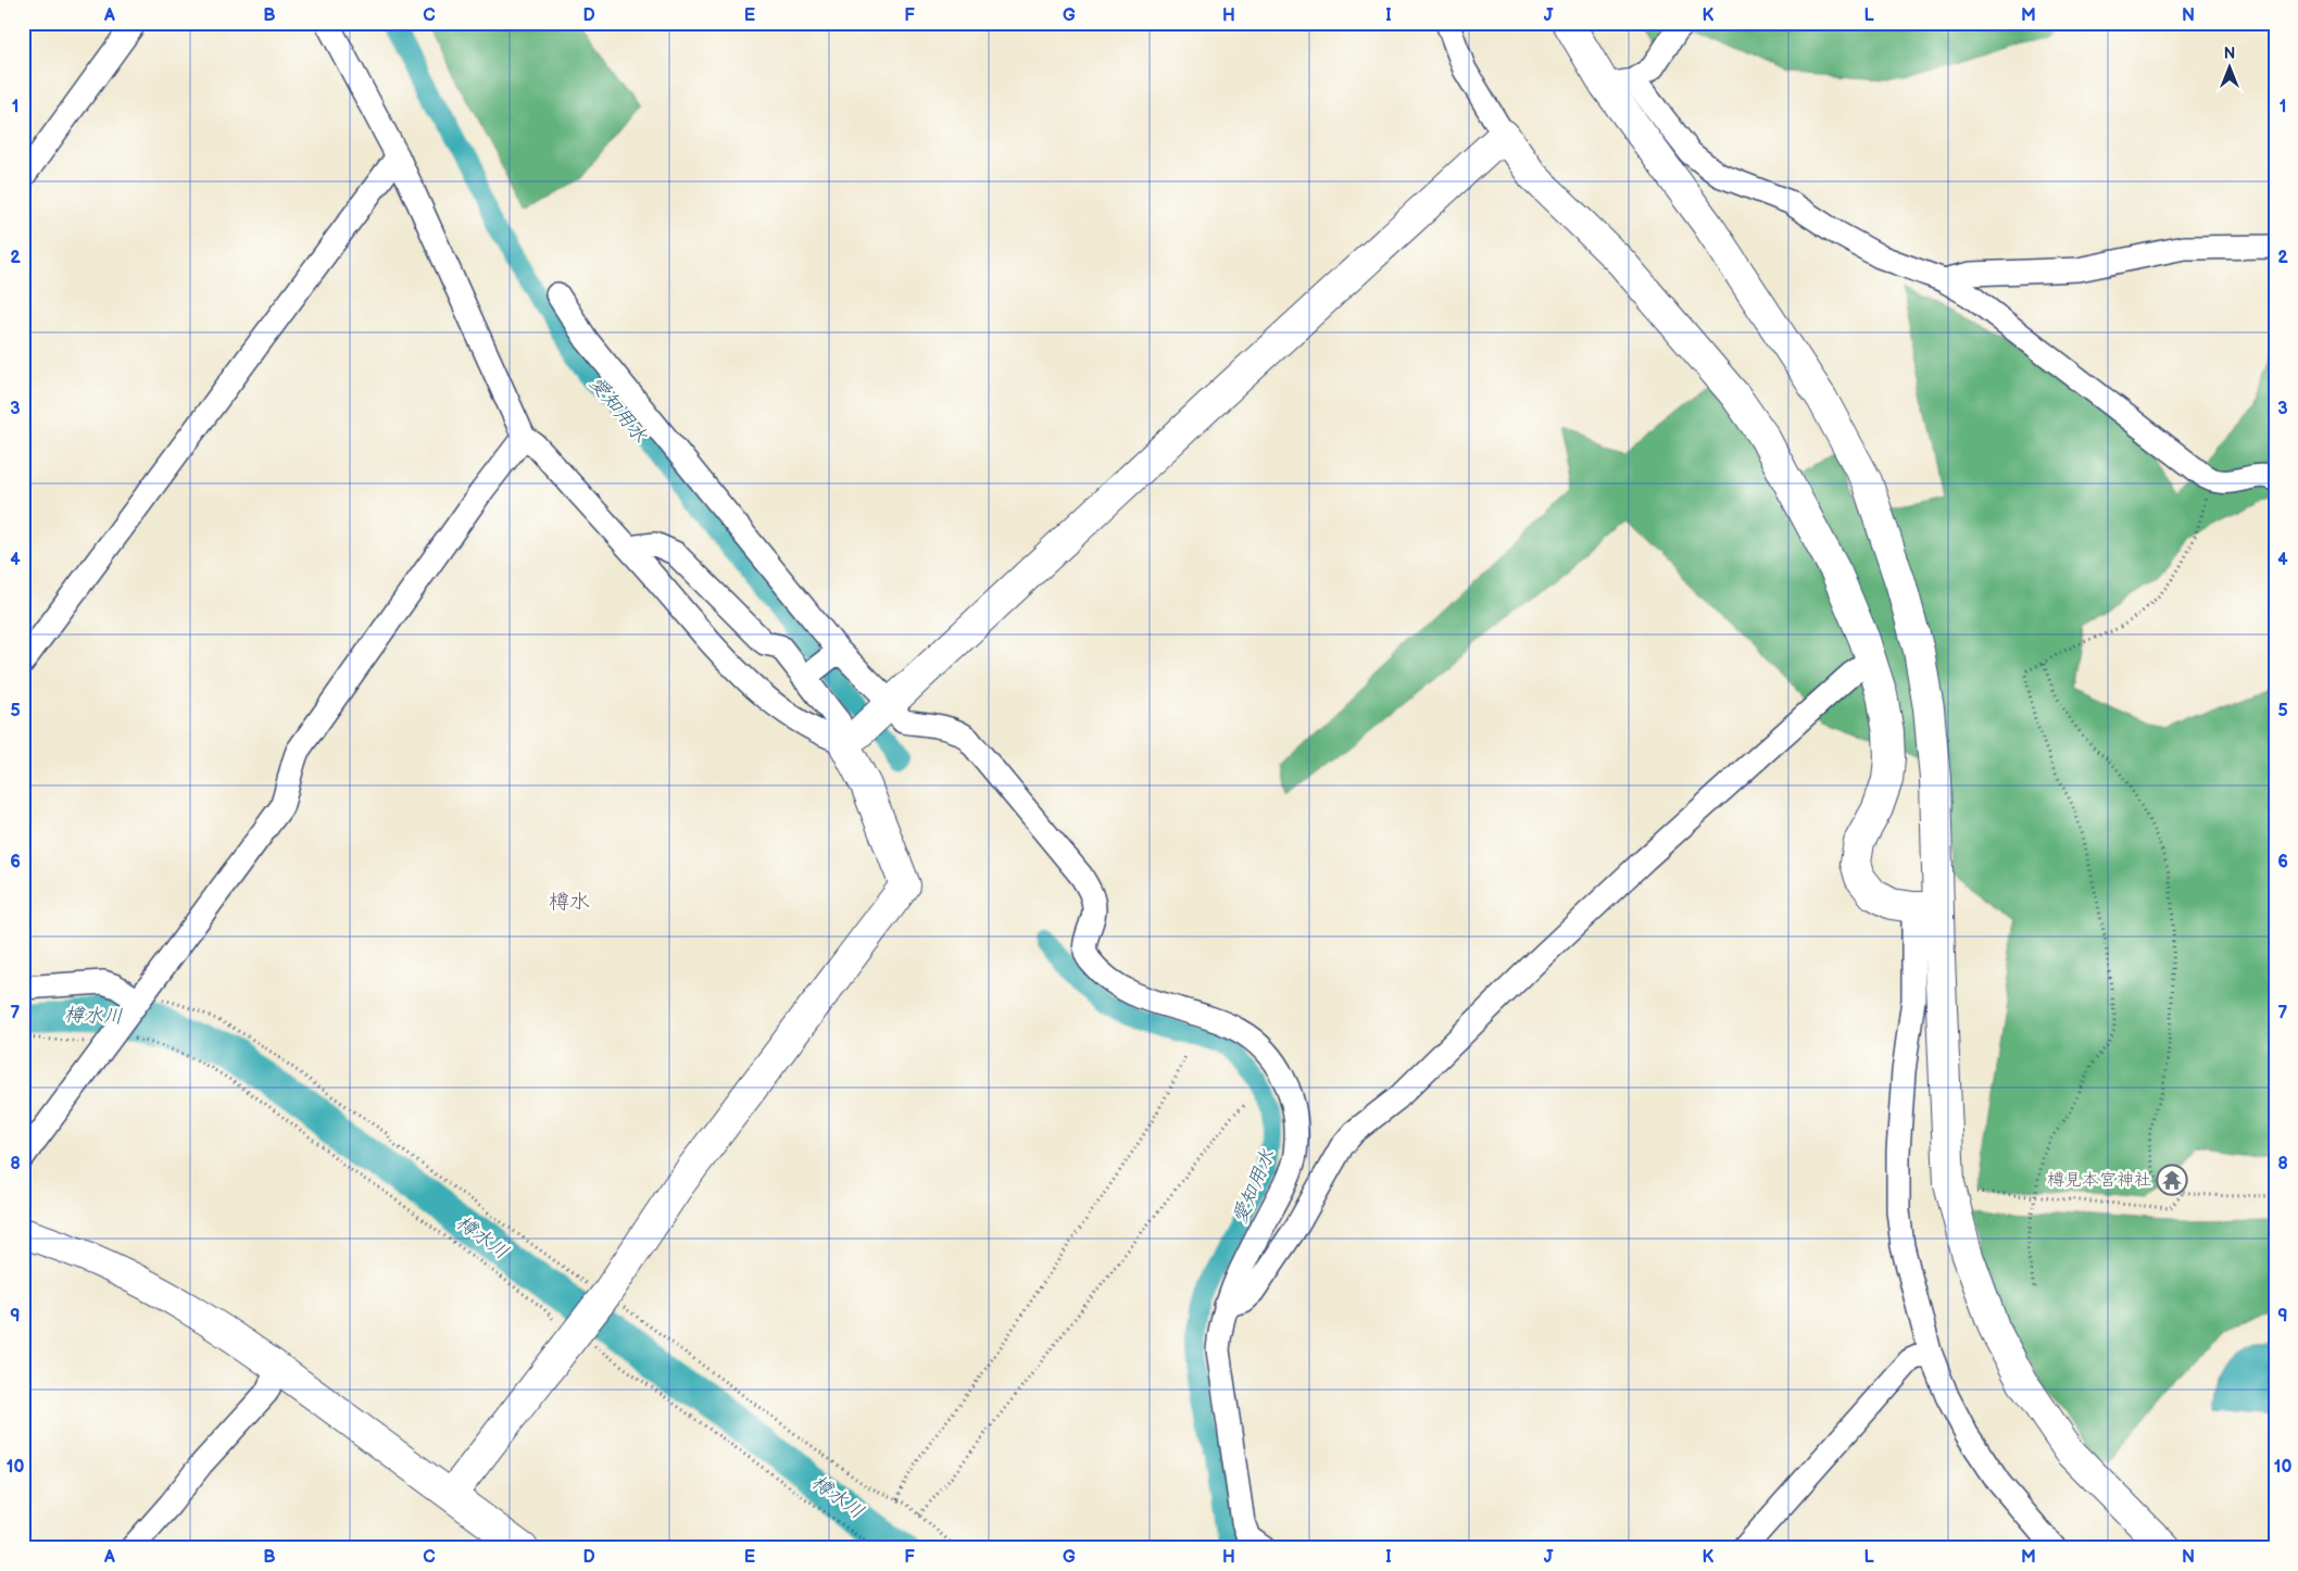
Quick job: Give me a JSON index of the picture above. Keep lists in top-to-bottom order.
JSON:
{
  "districts": ["樽水"],
  "water": ["愛知用水", "樽水川"],
  "places": {
    "temple": ["樽見本宮神社"]
  },
  "north": "top",
  "grid": {
    "columns": [
      "A",
      "B",
      "C",
      "D",
      "E",
      "F",
      "G",
      "H",
      "I",
      "J",
      "K",
      "L",
      "M",
      "N"
    ],
    "rows": [
      "1",
      "2",
      "3",
      "4",
      "5",
      "6",
      "7",
      "8",
      "9",
      "10"
    ]
  }
}
